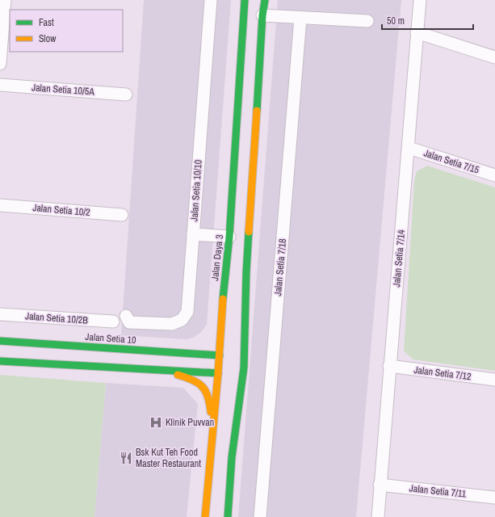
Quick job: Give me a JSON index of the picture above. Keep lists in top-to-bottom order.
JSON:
{
  "streets": {
    "street": [
      "Jalan Setia 10/5A",
      "Jalan Setia 7/15",
      "Jalan Setia 10/10",
      "Jalan Setia 10/2",
      "Jalan Daya 3",
      "Jalan Setia 7/14",
      "Jalan Setia 7/18",
      "Jalan Setia 10/2B",
      "Jalan Setia 10",
      "Jalan Setia 7/12",
      "Jalan Setia 7/11"
    ]
  },
  "crossings": [
    ["Jalan Setia 7/15", "Jalan Setia 7/14"],
    ["Jalan Daya 3", "Jalan Setia 10"],
    ["Jalan Setia 7/14", "Jalan Setia 7/12"],
    ["Jalan Setia 7/14", "Jalan Setia 7/11"]
  ],
  "places": {
    "hospital": ["Klinik Puvvan"],
    "restaurant": ["Bsk Kut Teh Food Master Restaurant"]
  },
  "legend": ["Fast", "Slow"],
  "scale_bar": "50 m"
}
